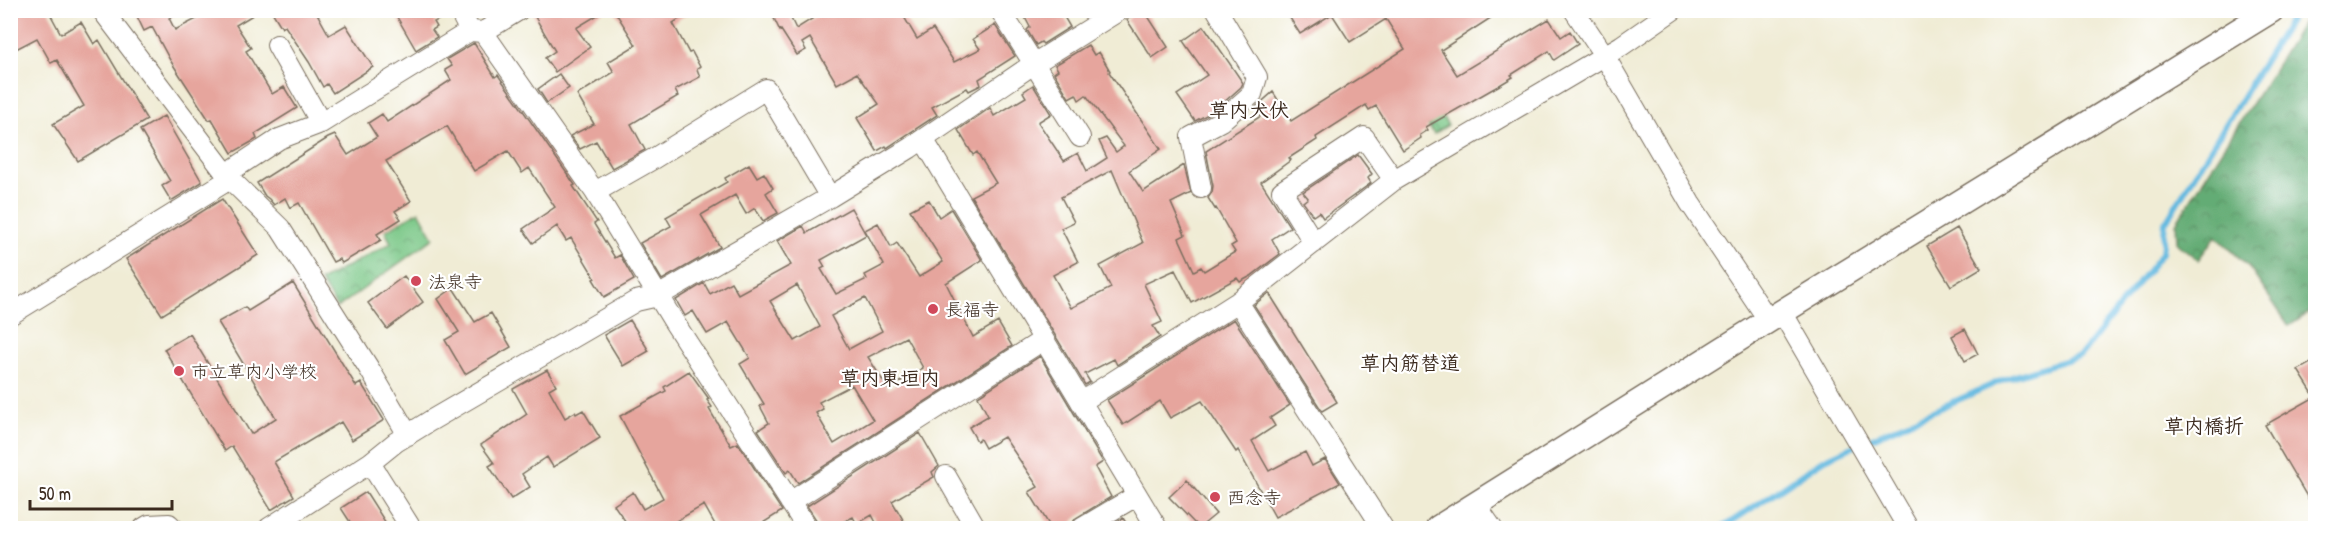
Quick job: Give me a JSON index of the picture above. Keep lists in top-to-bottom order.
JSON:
{
  "districts": [
    "草内犬伏",
    "草内筋替道",
    "草内東垣内",
    "草内橋折"
  ],
  "places": [
    "法泉寺",
    "長福寺",
    "市立草内小学校",
    "西念寺"
  ],
  "scale_bar": "50 m"
}
